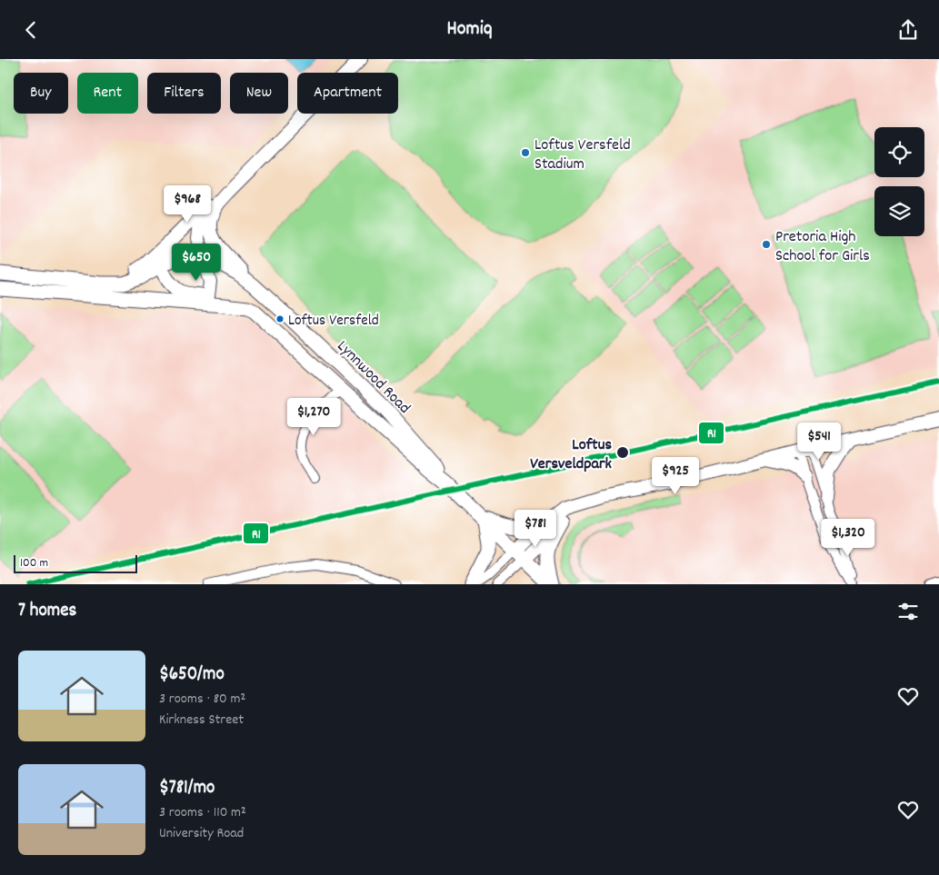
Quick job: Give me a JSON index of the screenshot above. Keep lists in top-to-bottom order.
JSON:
{
  "streets": {
    "main road": ["Lynnwood Road"]
  },
  "places": [
    "Loftus Versfeld Stadium",
    "Pretoria High School for Girls",
    "Loftus Versfeld",
    "Loftus Versveldpark"
  ],
  "lines": ["transit line R1"],
  "scale_bar": "100 m",
  "page": {
    "header": "Homiq",
    "chip": [
      "Buy",
      "Rent",
      "Filters",
      "New",
      "Apartment"
    ],
    "price": [
      "$968",
      "$650",
      "$1,270",
      "$541",
      "$925",
      "$781",
      "$1,320"
    ],
    "scale": "100 m",
    "heading": "7 homes",
    "list": [
      {
        "name": "$650/mo",
        "note": "3 rooms · 80 m² · Kirkness Street"
      },
      {
        "name": "$781/mo",
        "note": "3 rooms · 110 m² · University Road"
      }
    ]
  }
}
